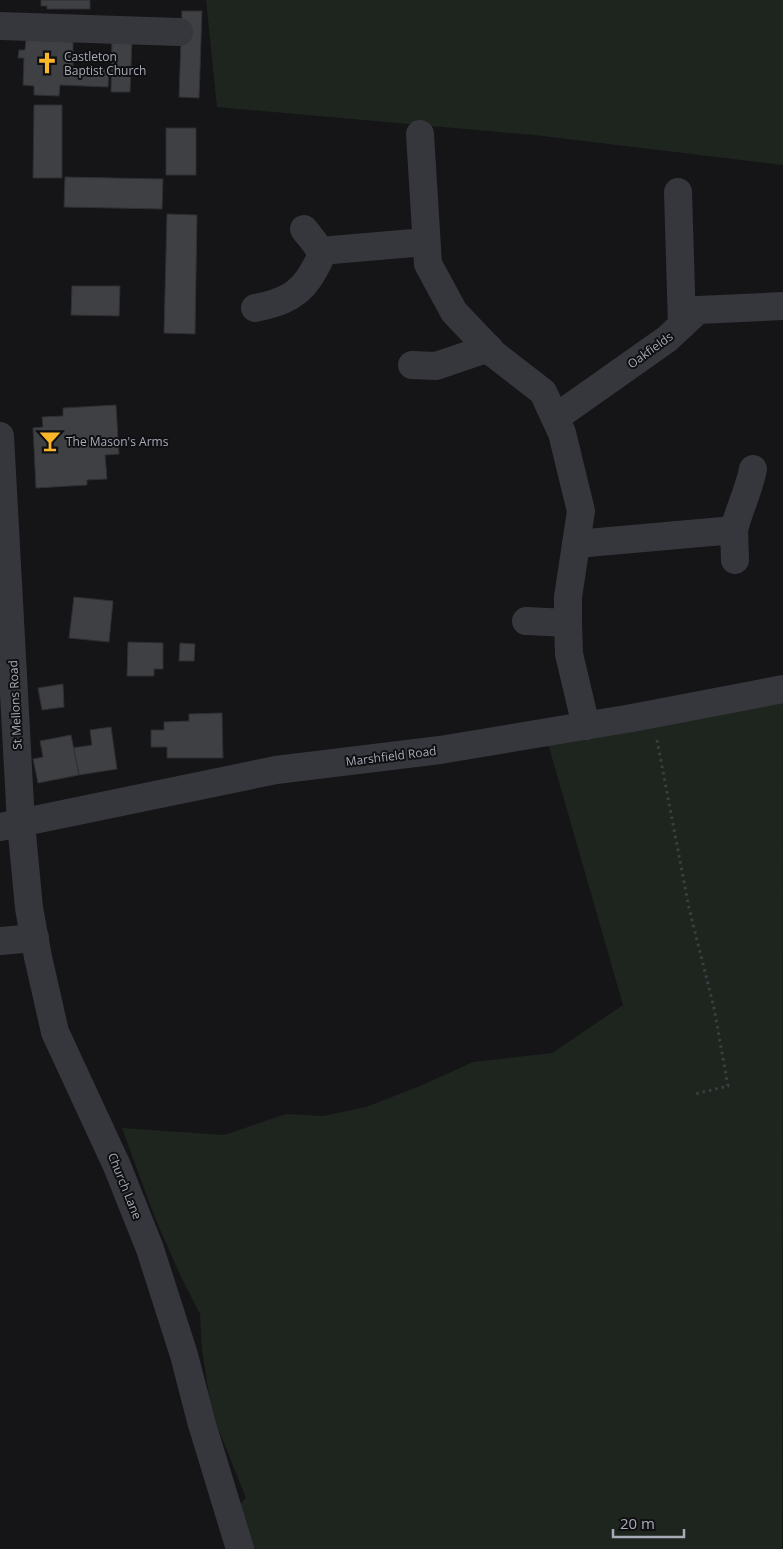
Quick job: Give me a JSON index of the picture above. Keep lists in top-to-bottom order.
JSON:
{
  "streets": {
    "street": [
      "Oakfields",
      "St Mellons Road",
      "Marshfield Road",
      "Church Lane"
    ]
  },
  "crossings": [
    ["St Mellons Road", "Marshfield Road"],
    ["St Mellons Road", "Church Lane"],
    ["Marshfield Road", "Church Lane"]
  ],
  "places": {
    "church": ["Castleton Baptist Church"],
    "bar": ["The Mason's Arms"]
  },
  "scale_bar": "20 m"
}
